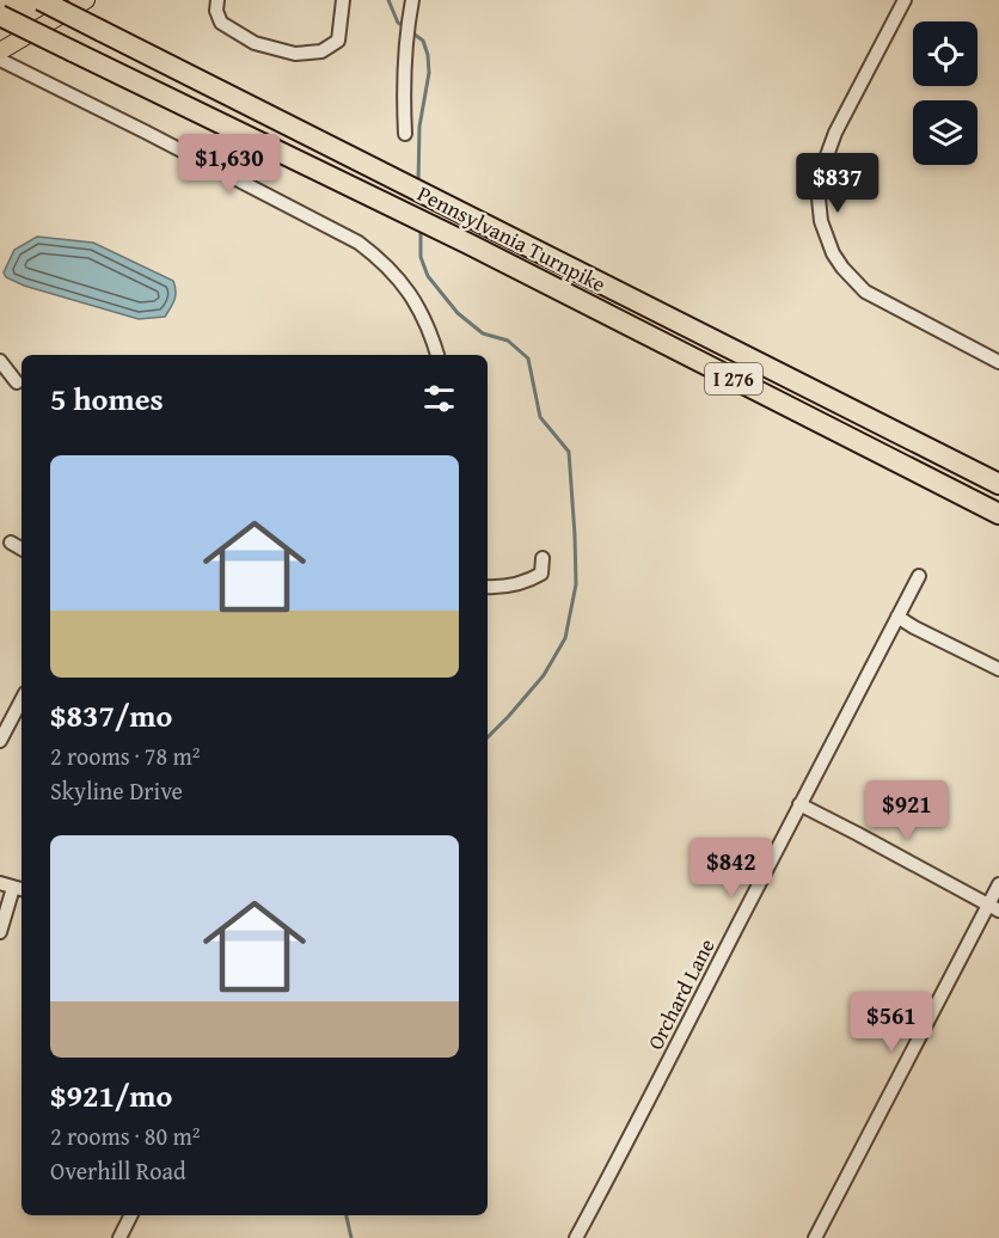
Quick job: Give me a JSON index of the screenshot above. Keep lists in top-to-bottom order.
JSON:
{
  "streets": {
    "highway": ["Pennsylvania Turnpike", "I 276"],
    "street": ["Orchard Lane"]
  },
  "page": {
    "price": [
      "$1,630",
      "$837",
      "$921",
      "$842",
      "$561"
    ],
    "heading": "5 homes",
    "list": [
      {
        "name": "$837/mo",
        "note": "2 rooms · 78 m² · Skyline Drive"
      },
      {
        "name": "$921/mo",
        "note": "2 rooms · 80 m² · Overhill Road"
      }
    ]
  }
}
